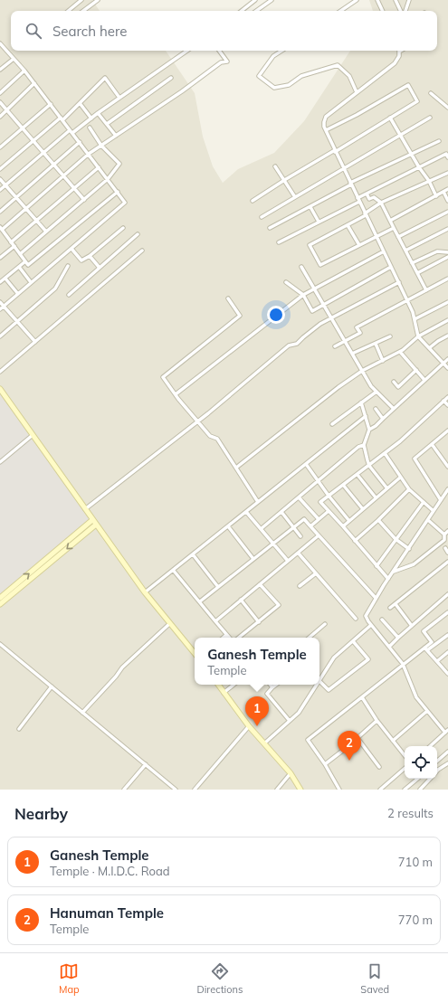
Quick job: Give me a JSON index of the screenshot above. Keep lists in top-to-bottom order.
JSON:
{
  "page": {
    "search": "Search here",
    "popup": ["Ganesh Temple", "Temple"],
    "pins": ["1", "2"],
    "heading": ["Nearby", "2 results"],
    "list": [
      {
        "mark": "1",
        "name": "Ganesh Temple",
        "note": "Temple · M.I.D.C. Road",
        "value": "710 m"
      },
      {
        "mark": "2",
        "name": "Hanuman Temple",
        "note": "Temple",
        "value": "770 m"
      }
    ],
    "nav": ["Map", "Directions", "Saved"]
  }
}
